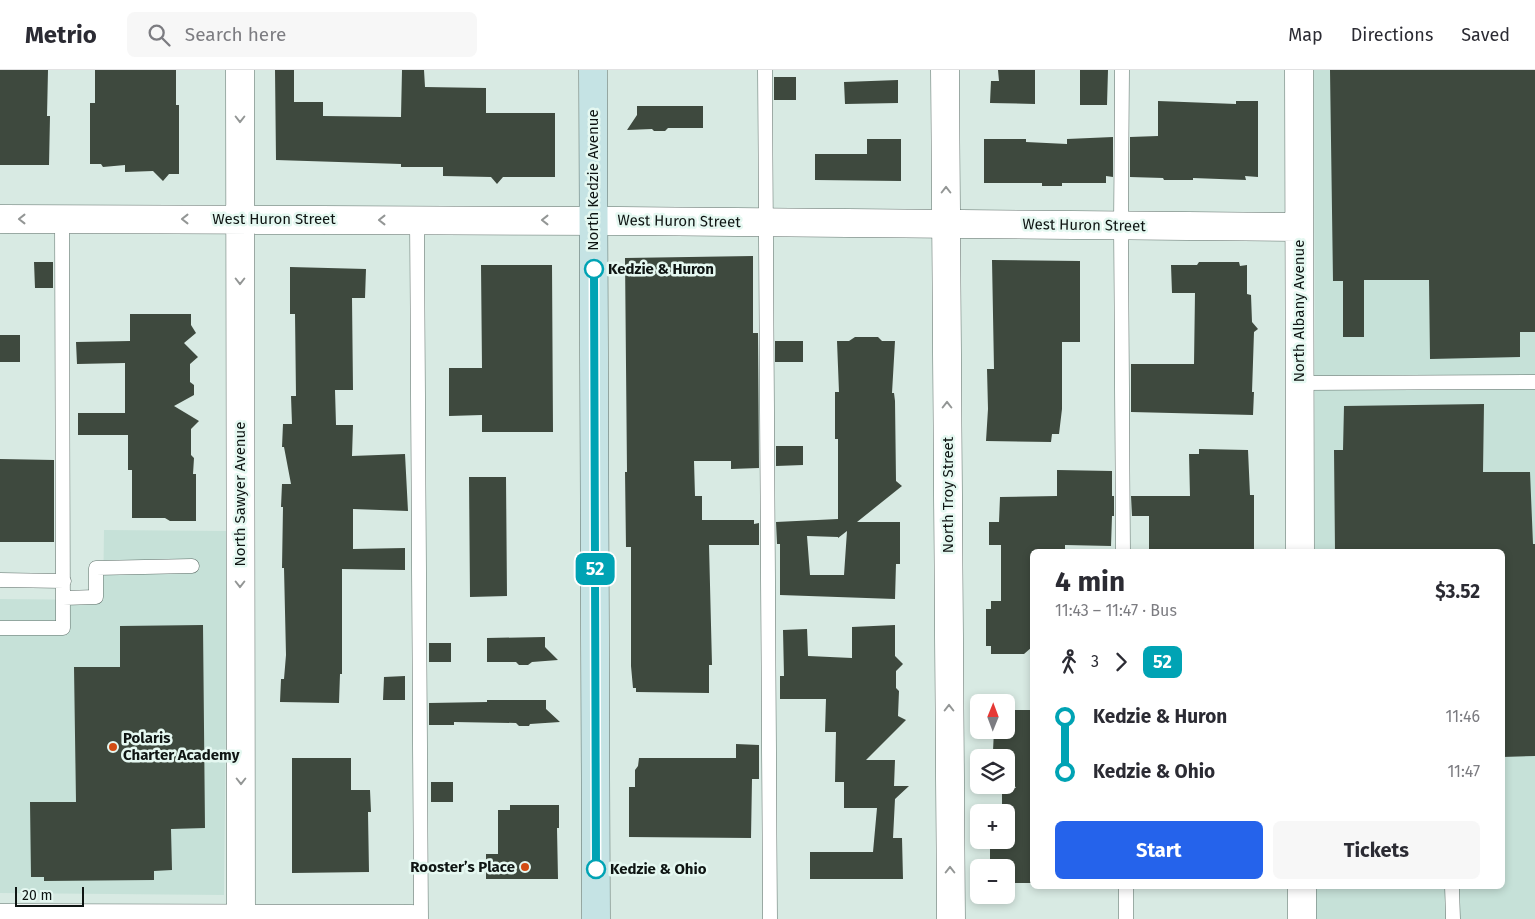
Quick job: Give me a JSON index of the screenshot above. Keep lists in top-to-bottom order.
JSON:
{
  "streets": {
    "main road": ["North Kedzie Avenue"],
    "street": [
      "West Huron Street",
      "North Albany Avenue",
      "North Sawyer Avenue",
      "North Troy Street"
    ]
  },
  "crossings": [
    ["North Kedzie Avenue", "West Huron Street"],
    ["West Huron Street", "North Albany Avenue"],
    ["West Huron Street", "North Sawyer Avenue"],
    ["West Huron Street", "North Troy Street"]
  ],
  "one_way": ["West Huron Street", "North Sawyer Avenue", "North Troy Street"],
  "places": [
    "Kedzie & Huron",
    "Polaris Charter Academy",
    "Rooster’s Place",
    "Kedzie & Ohio"
  ],
  "lines": ["bus line 52"],
  "scale_bar": "20 m",
  "north": "top",
  "page": {
    "header": "Metrio",
    "search": "Search here",
    "nav": ["Map", "Directions", "Saved"],
    "on_map": "52",
    "heading": ["4 min", "11:43 – 11:47 · Bus", "$3.52"],
    "legs": ["3", "52"],
    "list": [
      {
        "name": "Kedzie & Huron",
        "value": "11:46"
      },
      {
        "name": "Kedzie & Ohio",
        "value": "11:47"
      }
    ],
    "map_buttons": ["+", "−"],
    "buttons": ["Start", "Tickets"],
    "scale": "20 m"
  }
}
